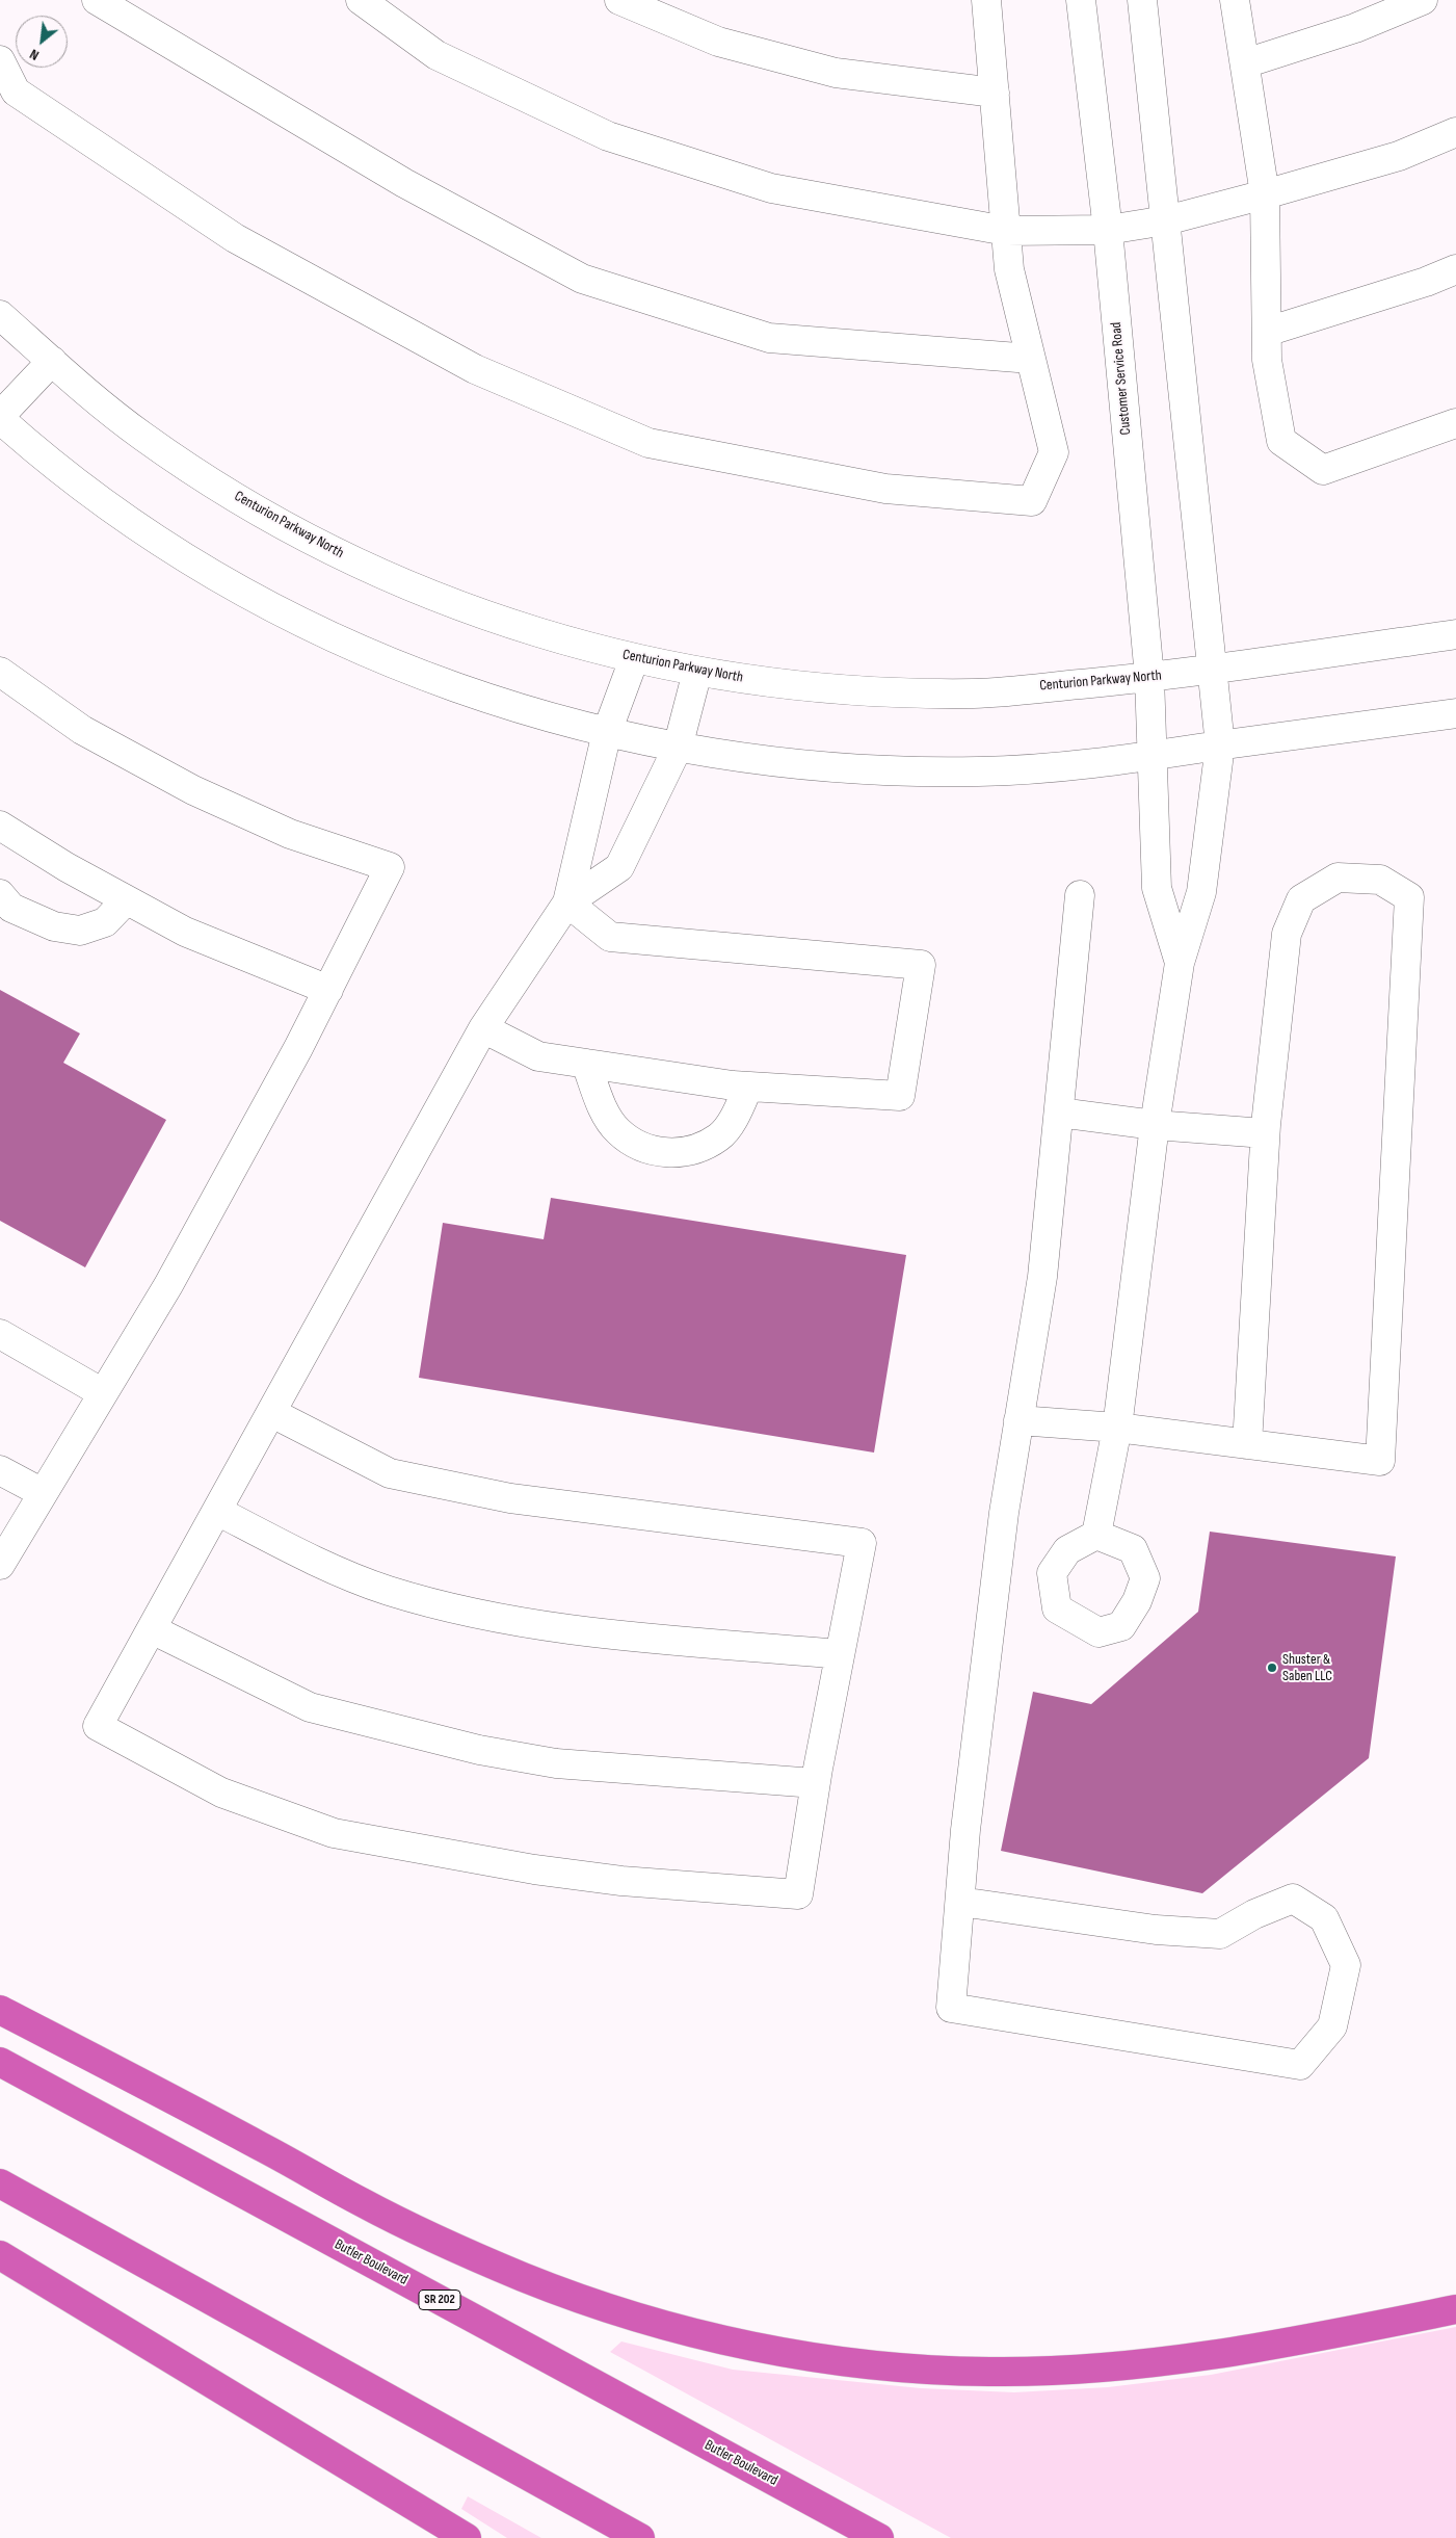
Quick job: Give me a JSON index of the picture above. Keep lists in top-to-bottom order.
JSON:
{
  "streets": {
    "highway": ["Butler Boulevard", "SR 202"],
    "street": ["Customer Service Road", "Centurion Parkway North"]
  },
  "crossings": [
    ["Customer Service Road", "Centurion Parkway North"]
  ],
  "places": ["Shuster & Saben LLC"],
  "north": "bottom left"
}
